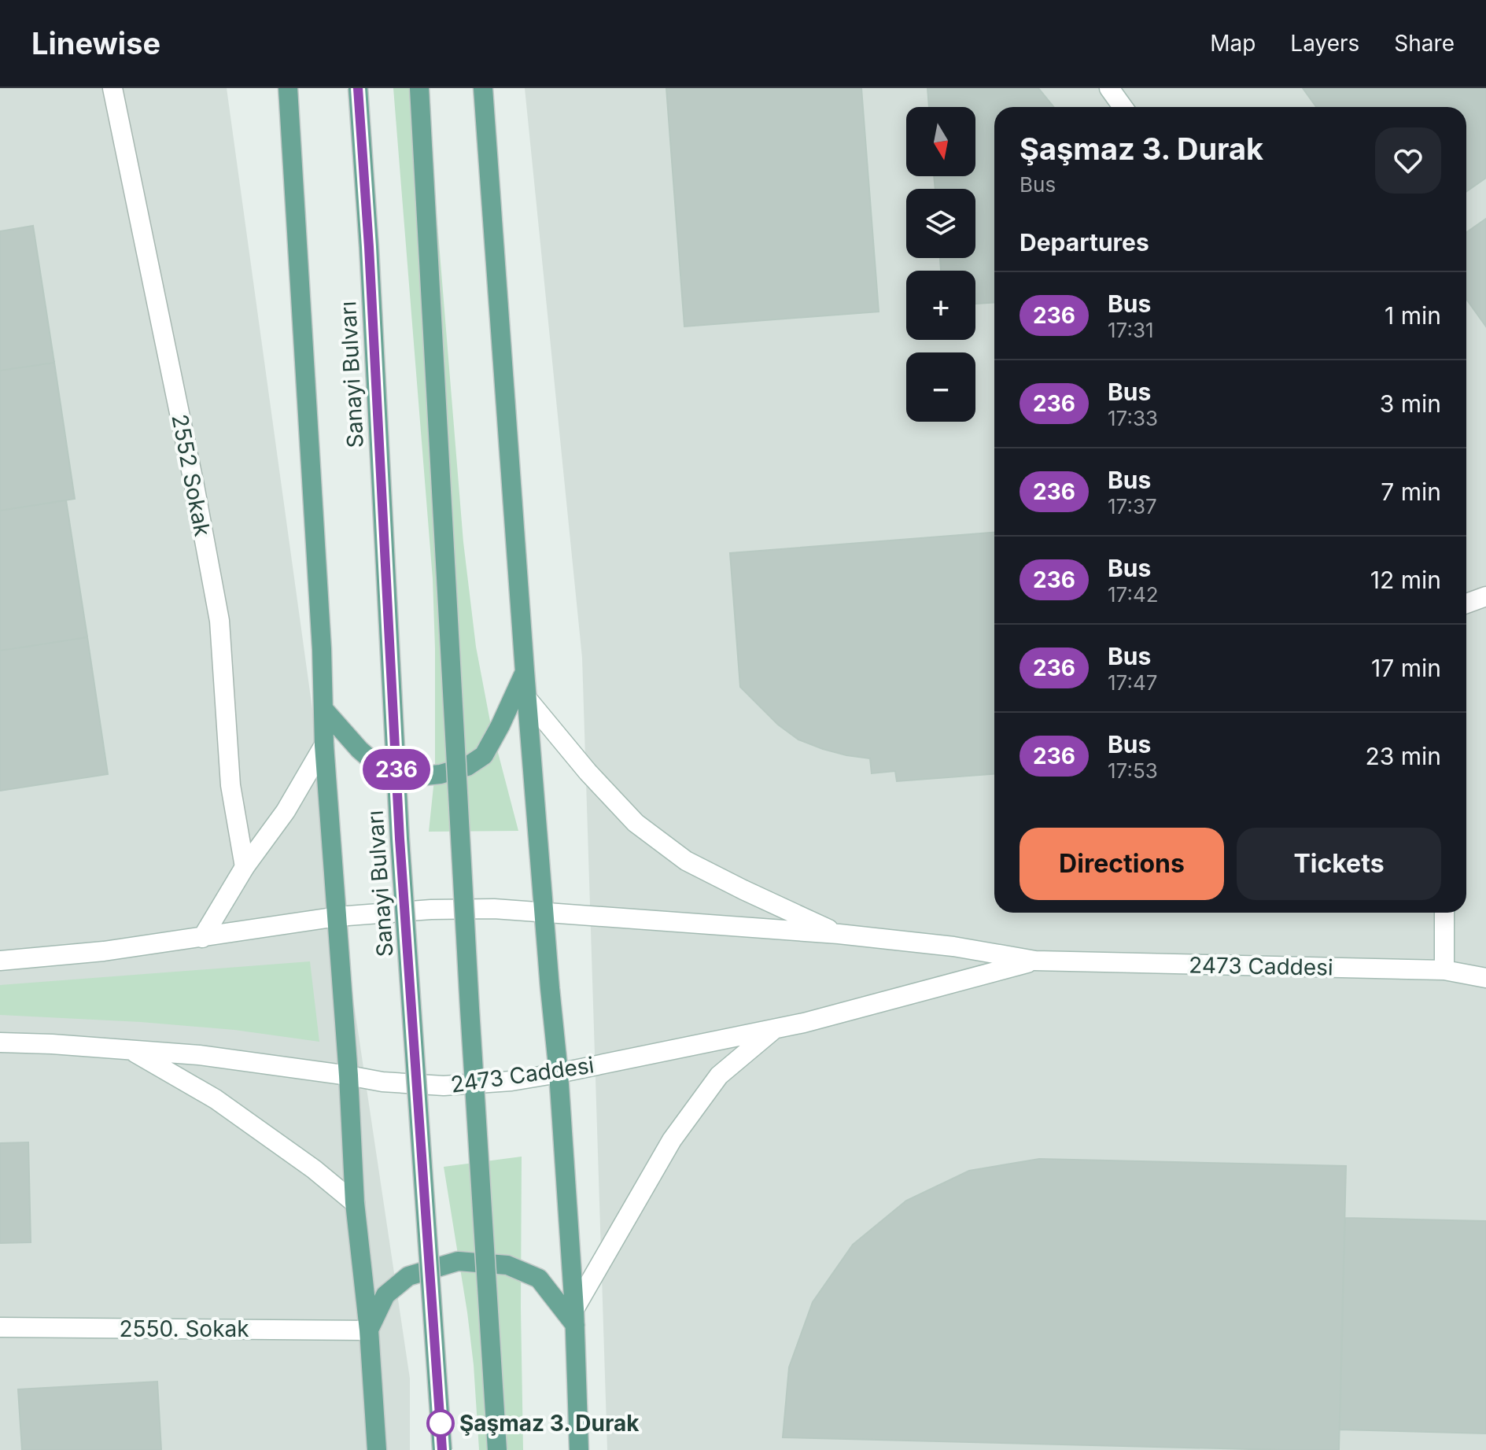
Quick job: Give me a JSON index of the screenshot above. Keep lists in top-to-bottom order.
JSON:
{
  "streets": {
    "main road": ["Sanayi Bulvarı"],
    "street": ["2552 Sokak", "2473 Caddesi", "2550. Sokak"]
  },
  "places": ["Şaşmaz 3. Durak"],
  "lines": ["bus line 236"],
  "north": "bottom",
  "page": {
    "header": "Linewise",
    "nav": ["Map", "Layers", "Share"],
    "on_map": "236",
    "map_buttons": ["+", "−"],
    "heading": [
      ["Şaşmaz 3. Durak", "Bus"],
      "Departures"
    ],
    "list": [
      {
        "mark": "236",
        "name": "Bus",
        "note": "17:31",
        "value": "1 min"
      },
      {
        "mark": "236",
        "name": "Bus",
        "note": "17:33",
        "value": "3 min"
      },
      {
        "mark": "236",
        "name": "Bus",
        "note": "17:37",
        "value": "7 min"
      },
      {
        "mark": "236",
        "name": "Bus",
        "note": "17:42",
        "value": "12 min"
      },
      {
        "mark": "236",
        "name": "Bus",
        "note": "17:47",
        "value": "17 min"
      },
      {
        "mark": "236",
        "name": "Bus",
        "note": "17:53",
        "value": "23 min"
      }
    ],
    "buttons": ["Directions", "Tickets"]
  }
}
